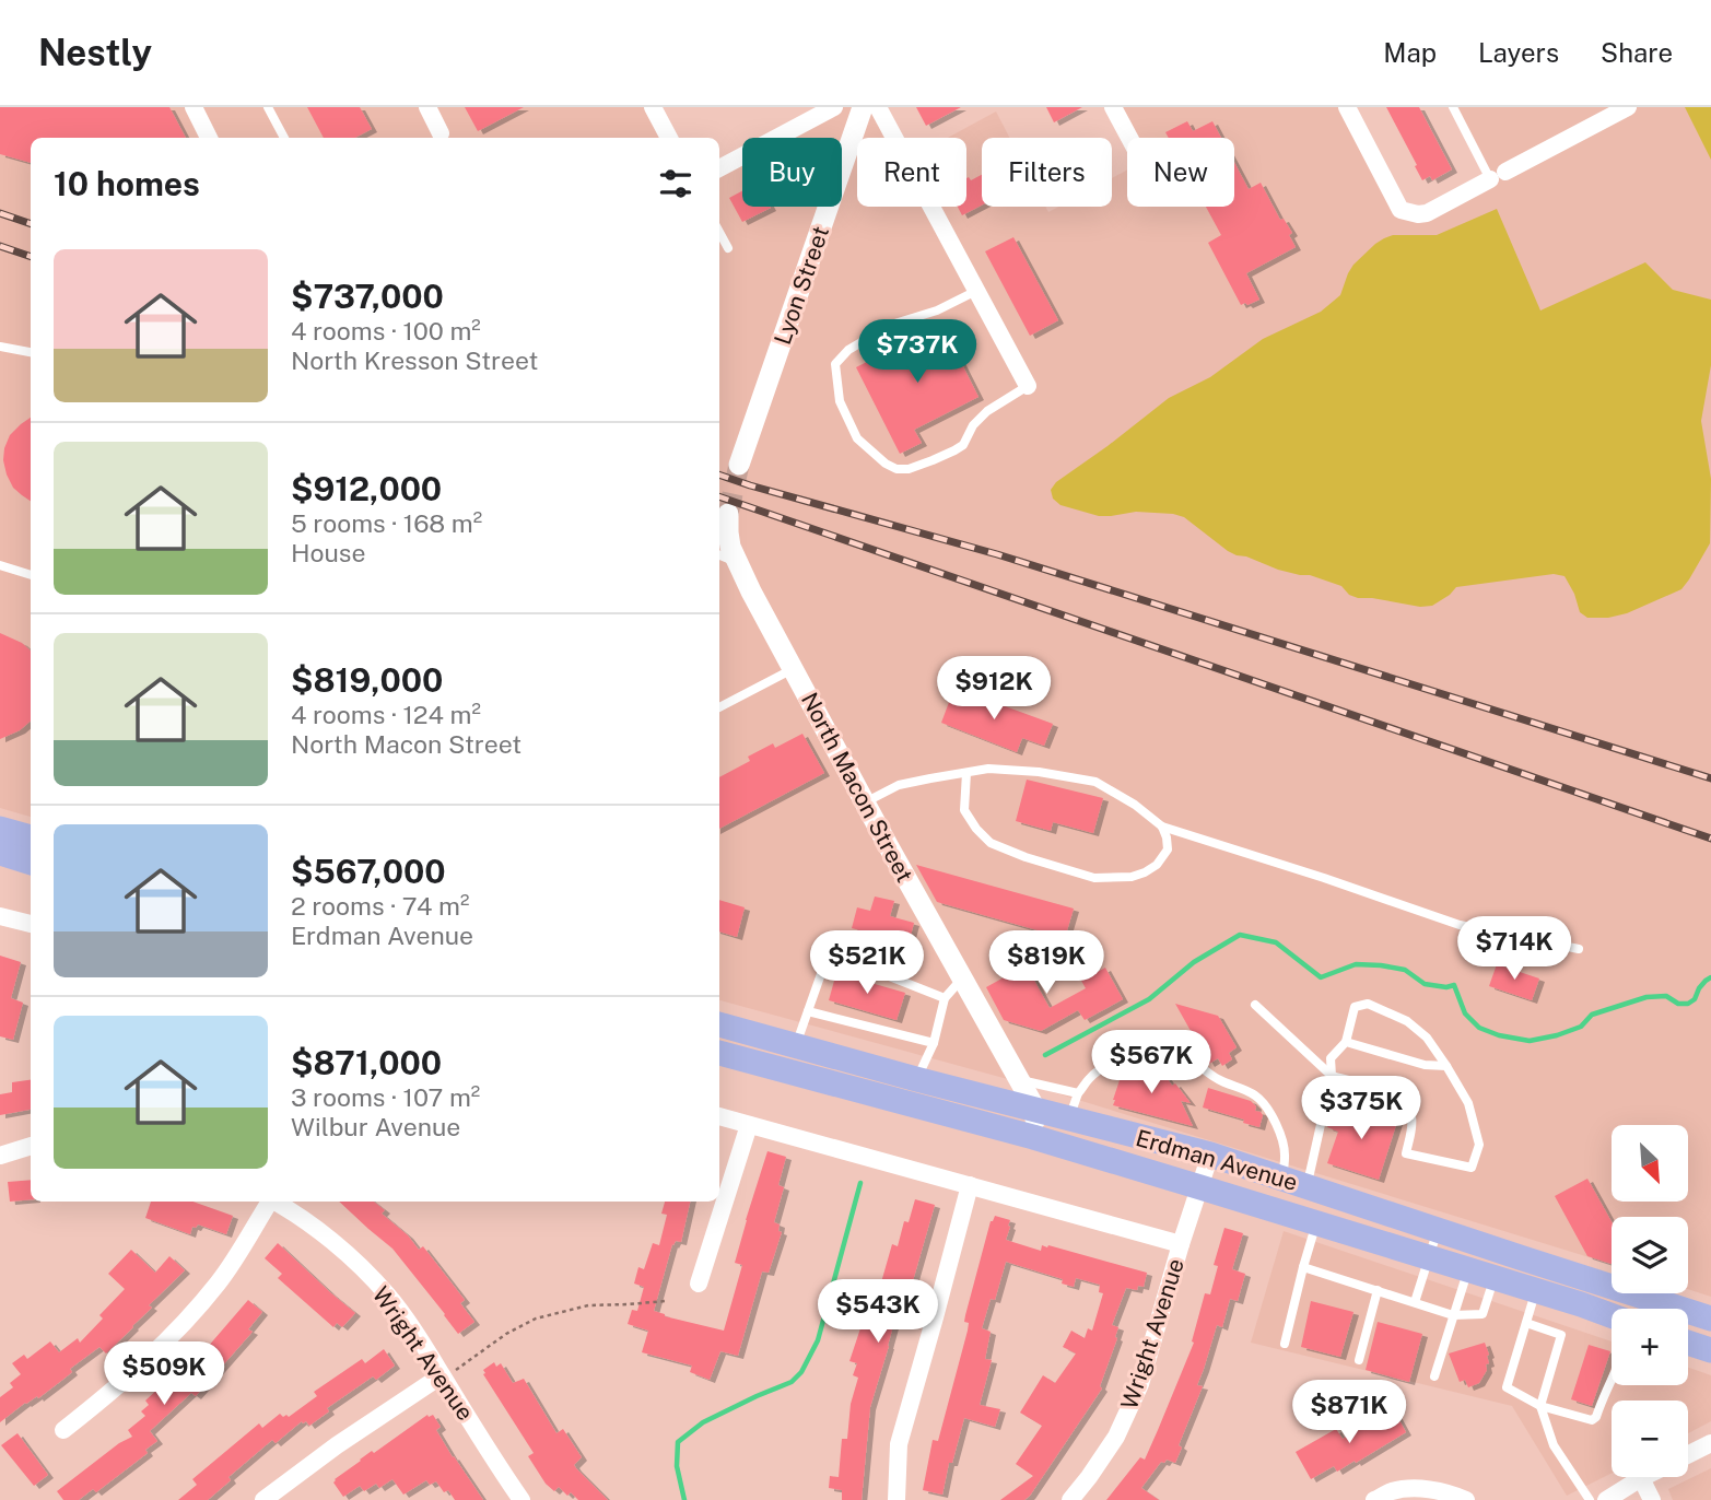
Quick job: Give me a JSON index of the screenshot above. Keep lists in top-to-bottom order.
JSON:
{
  "streets": {
    "main road": ["Erdman Avenue"],
    "street": ["Lyon Street", "North Macon Street", "Wright Avenue"]
  },
  "crossings": [
    ["North Macon Street", "Erdman Avenue"],
    ["Erdman Avenue", "Wright Avenue"]
  ],
  "north": "bottom right",
  "page": {
    "header": "Nestly",
    "nav": ["Map", "Layers", "Share"],
    "chip": [
      "Buy",
      "Rent",
      "Filters",
      "New"
    ],
    "heading": "10 homes",
    "list": [
      {
        "name": "$737,000",
        "note": "4 rooms · 100 m² · North Kresson Street"
      },
      {
        "name": "$912,000",
        "note": "5 rooms · 168 m² · House"
      },
      {
        "name": "$819,000",
        "note": "4 rooms · 124 m² · North Macon Street"
      },
      {
        "name": "$567,000",
        "note": "2 rooms · 74 m² · Erdman Avenue"
      },
      {
        "name": "$871,000",
        "note": "3 rooms · 107 m² · Wilbur Avenue"
      }
    ],
    "price": [
      "$737K",
      "$912K",
      "$714K",
      "$521K",
      "$819K",
      "$567K",
      "$375K",
      "$543K",
      "$509K",
      "$871K"
    ],
    "map_buttons": ["+", "−"]
  }
}
